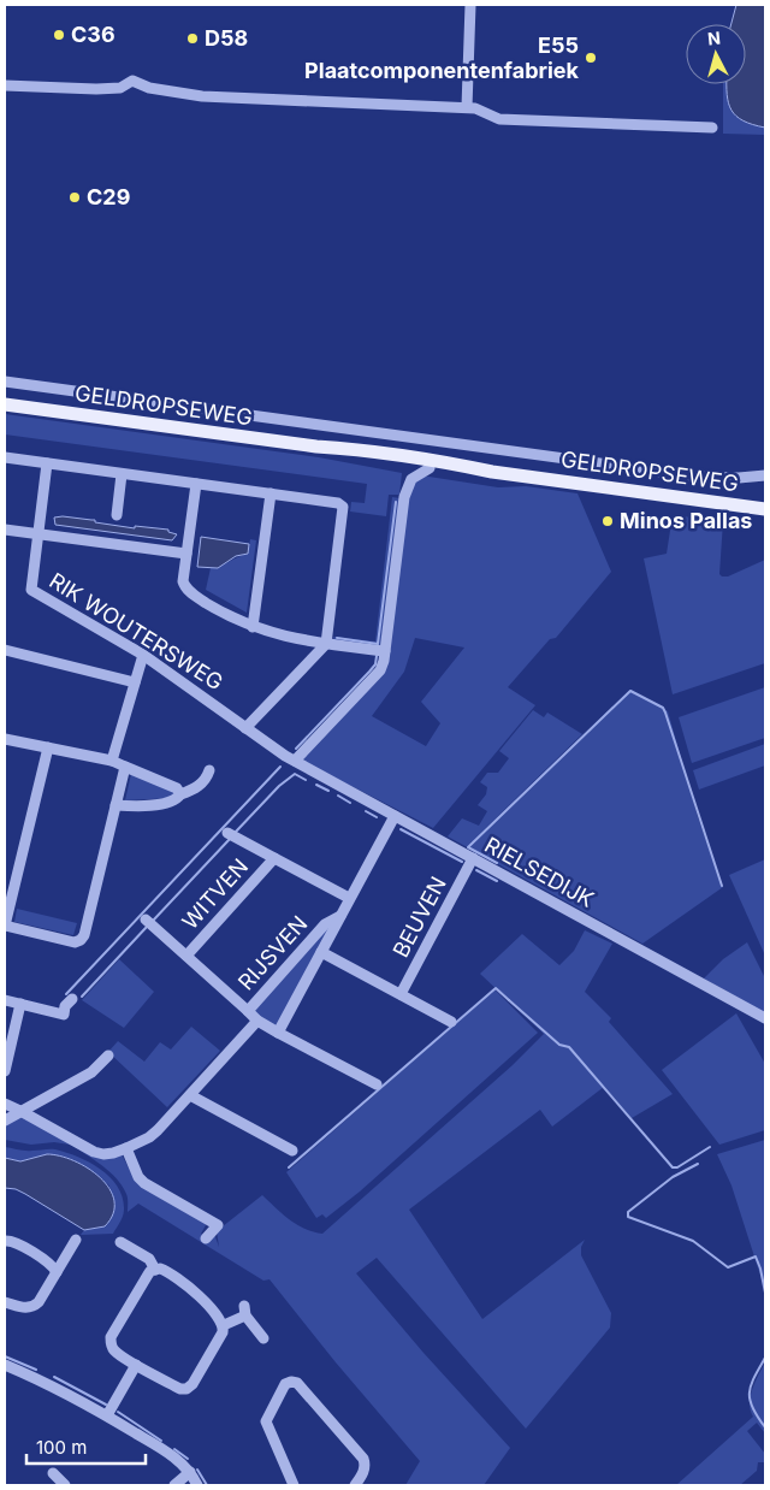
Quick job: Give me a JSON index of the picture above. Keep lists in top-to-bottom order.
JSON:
{
  "streets": {
    "main road": ["GELDROPSEWEG"],
    "street": [
      "RIK WOUTERSWEG",
      "RIELSEDIJK",
      "WITVEN",
      "BEUVEN",
      "RIJSVEN"
    ]
  },
  "crossings": [
    ["RIK WOUTERSWEG", "RIELSEDIJK"],
    ["RIELSEDIJK", "BEUVEN"],
    ["RIELSEDIJK", "RIJSVEN"],
    ["WITVEN", "RIJSVEN"],
    ["BEUVEN", "RIJSVEN"]
  ],
  "places": [
    "C36",
    "D58",
    "E55 Plaatcomponentenfabriek",
    "C29",
    "Minos Pallas"
  ],
  "scale_bar": "100 m",
  "north": "top"
}
